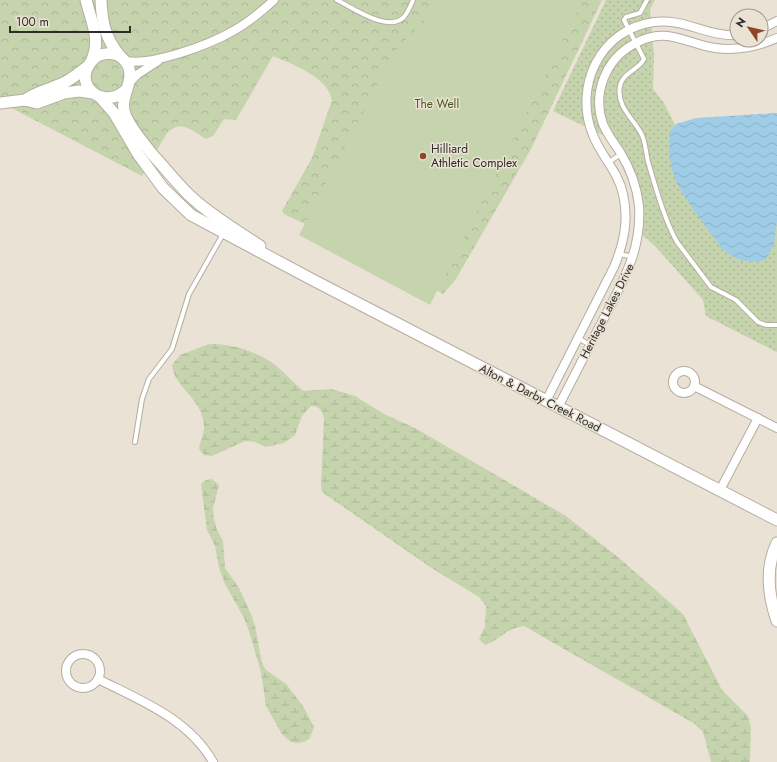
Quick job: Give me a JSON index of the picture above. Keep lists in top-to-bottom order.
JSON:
{
  "streets": {
    "main road": ["Alton & Darby Creek Road"],
    "street": ["Heritage Lakes Drive"]
  },
  "crossings": [
    ["Heritage Lakes Drive", "Alton & Darby Creek Road"]
  ],
  "parks": ["The Well"],
  "places": ["Hilliard Athletic Complex"],
  "scale_bar": "100 m",
  "north": "top left"
}
